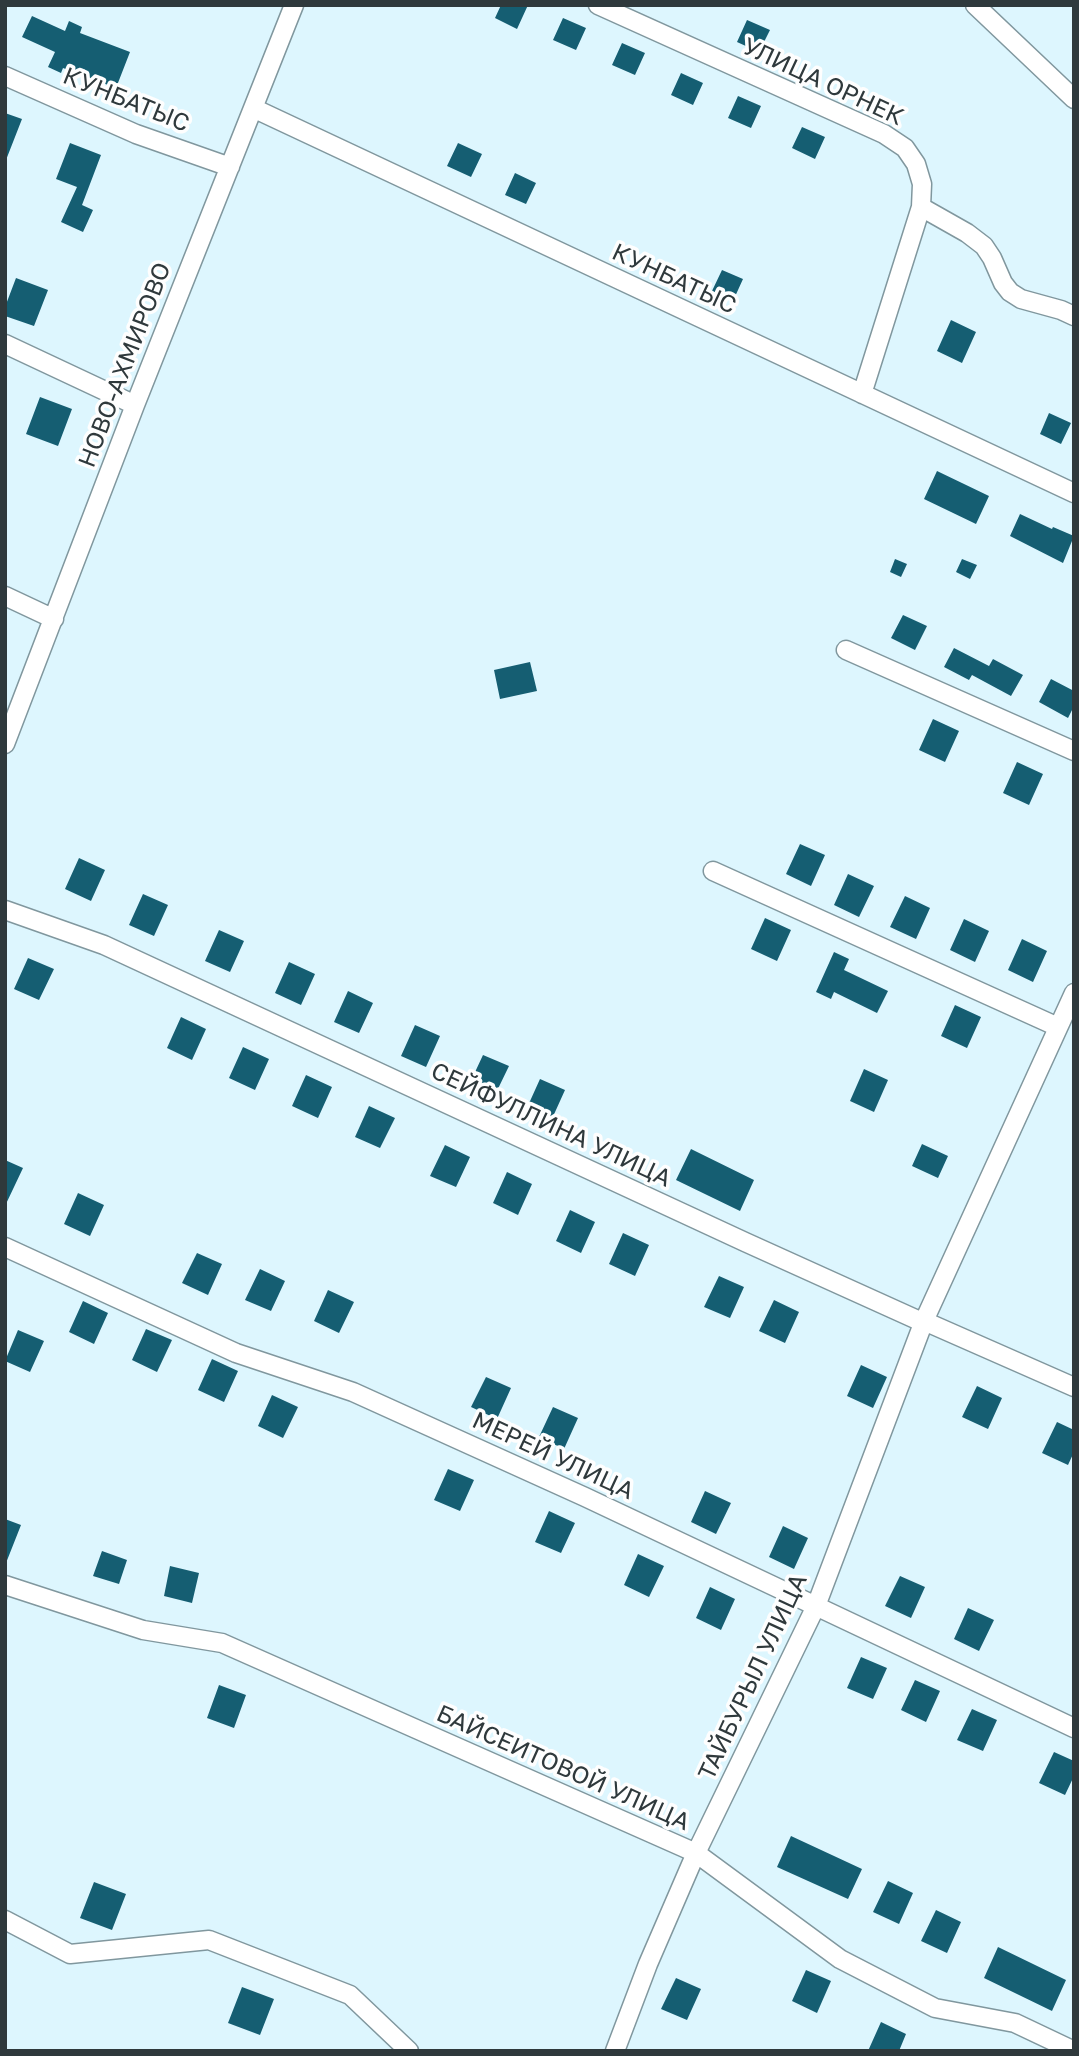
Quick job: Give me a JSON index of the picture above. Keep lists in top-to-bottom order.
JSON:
{
  "streets": {
    "street": [
      "УЛИЦА ОРНЕК",
      "КУНБАТЫС",
      "НОВО-АХМИРОВО",
      "СЕЙФУЛЛИНА УЛИЦА",
      "МЕРЕЙ УЛИЦА",
      "ТАЙБУРЫЛ УЛИЦА",
      "БАЙСЕИТОВОЙ УЛИЦА"
    ]
  },
  "crossings": [
    ["УЛИЦА ОРНЕК", "КУНБАТЫС"],
    ["КУНБАТЫС", "НОВО-АХМИРОВО"],
    ["СЕЙФУЛЛИНА УЛИЦА", "ТАЙБУРЫЛ УЛИЦА"],
    ["МЕРЕЙ УЛИЦА", "ТАЙБУРЫЛ УЛИЦА"],
    ["ТАЙБУРЫЛ УЛИЦА", "БАЙСЕИТОВОЙ УЛИЦА"]
  ]
}
